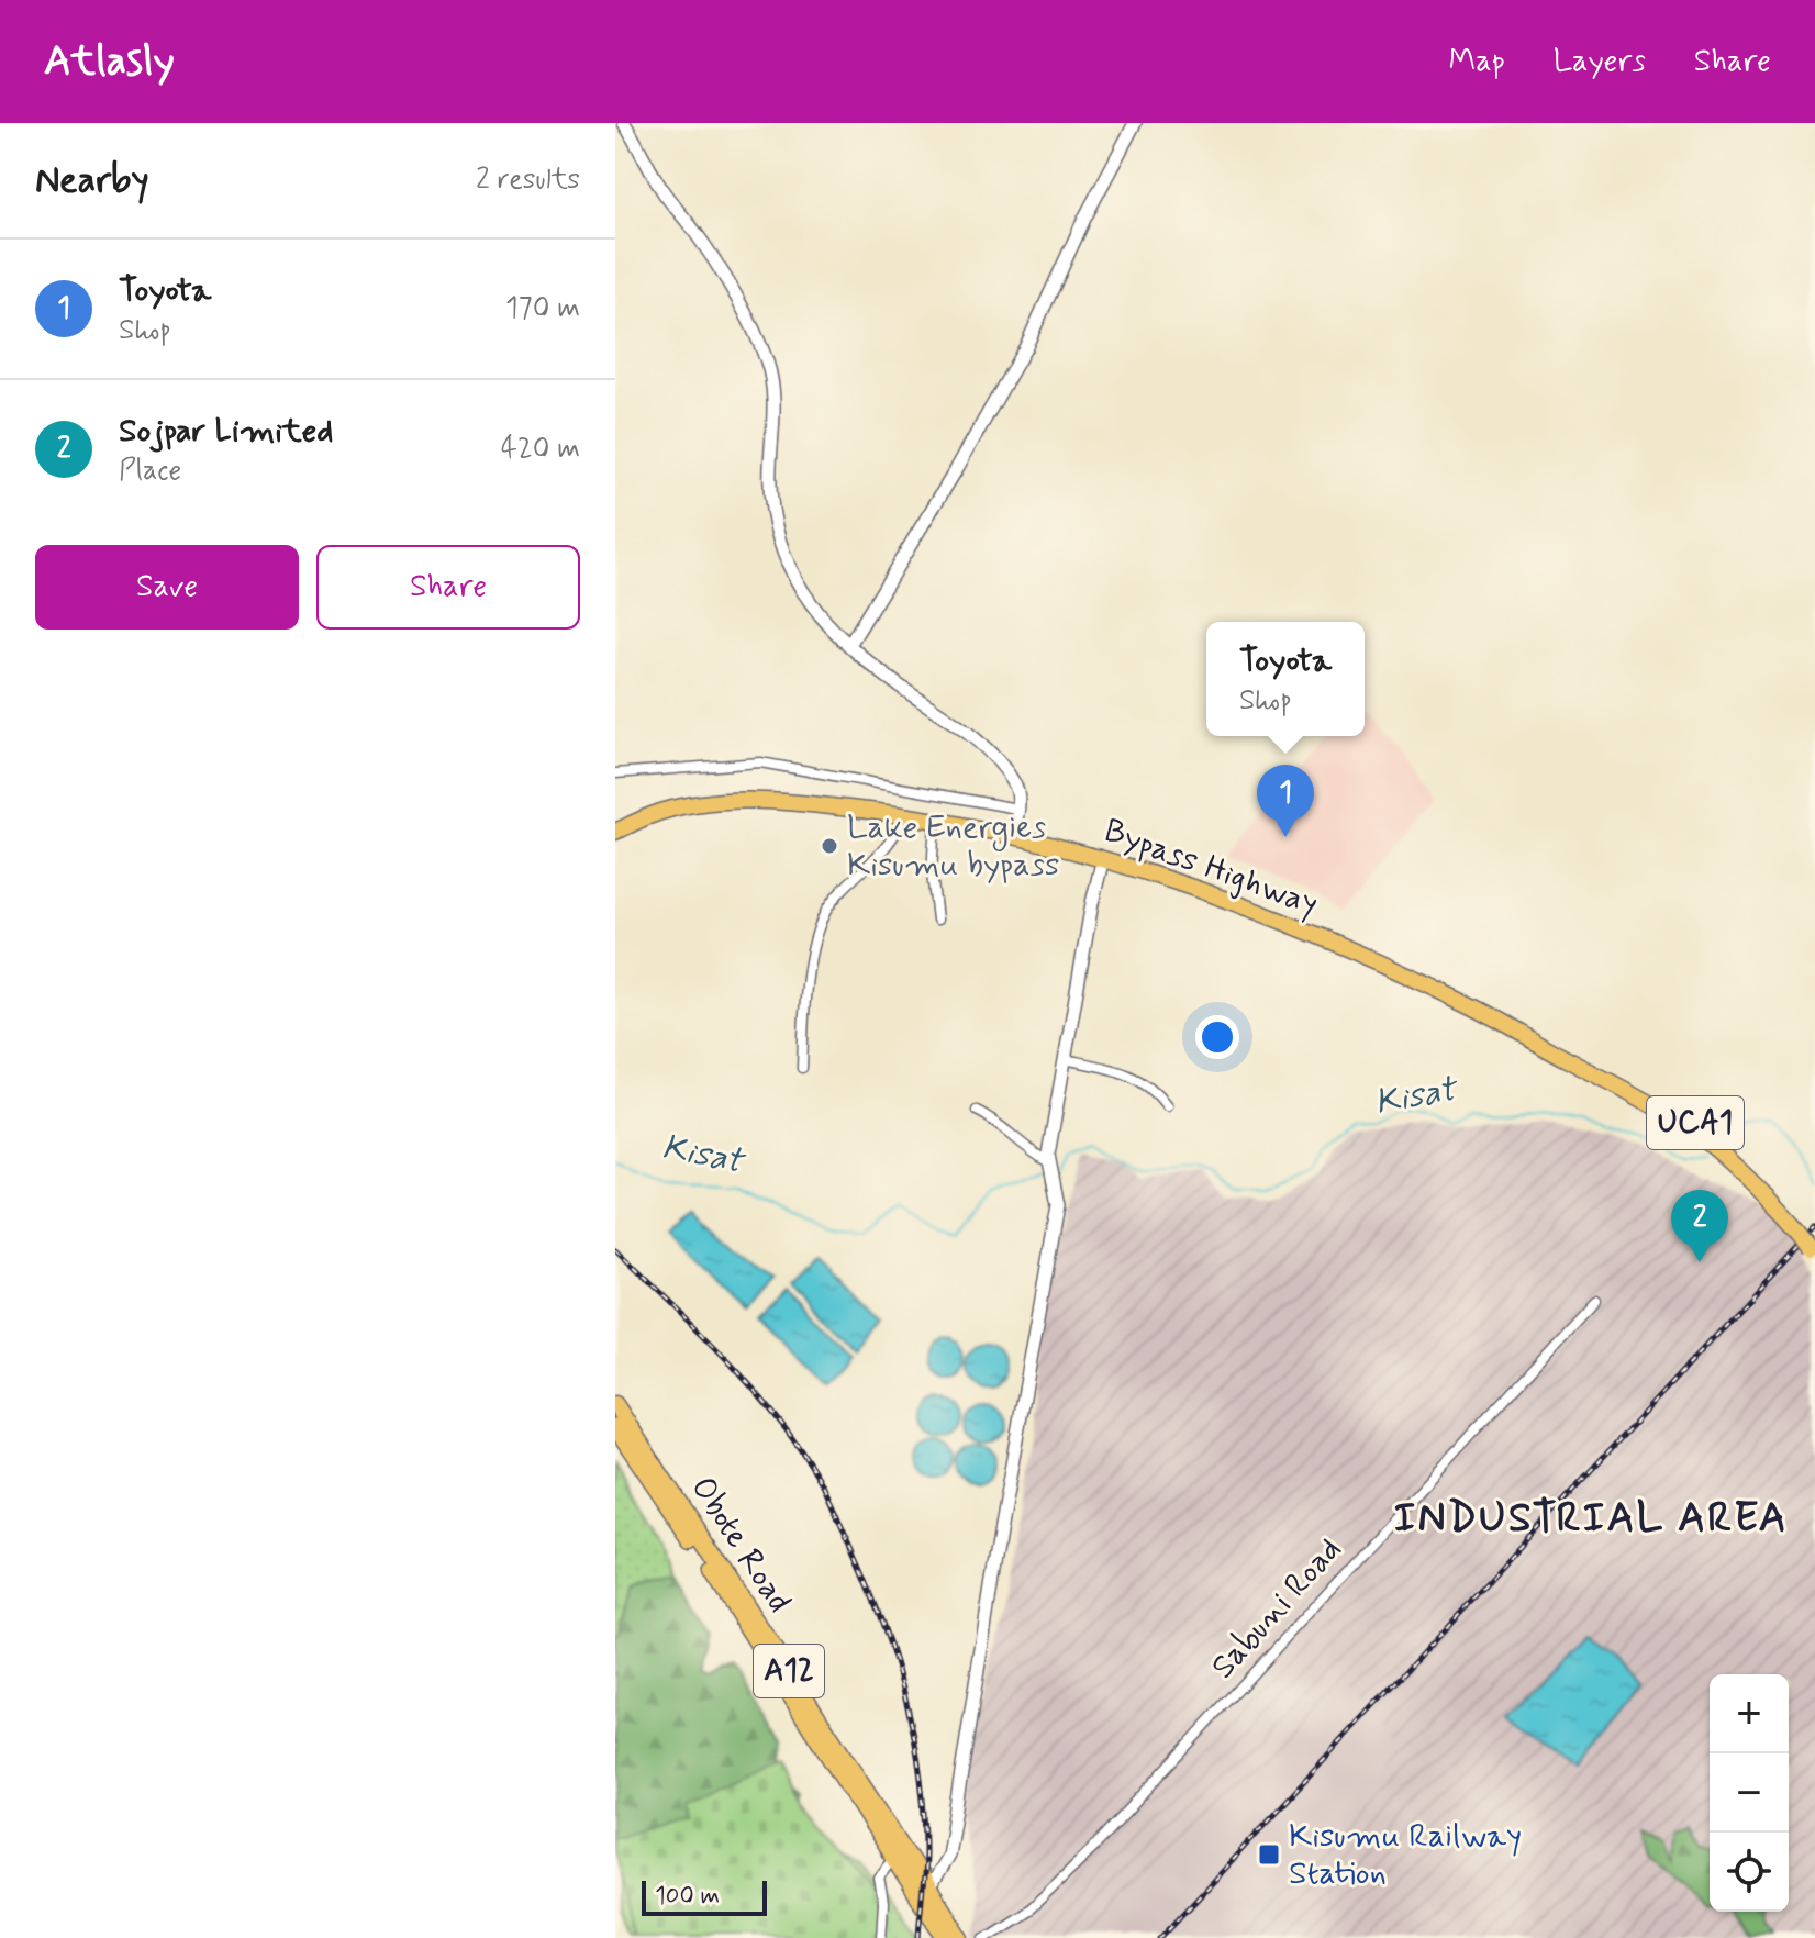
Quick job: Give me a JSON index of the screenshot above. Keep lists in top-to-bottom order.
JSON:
{
  "streets": {
    "main road": [
      "Bypass Highway",
      "UCA1",
      "Obote Road",
      "A12"
    ],
    "street": ["Sabuni Road"]
  },
  "districts": ["INDUSTRIAL AREA"],
  "water": ["Kisat"],
  "places": {
    "other": ["Lake Energies Kisumu bypass"],
    "transit": ["Kisumu Railway Station"]
  },
  "scale_bar": "100 m",
  "page": {
    "header": "Atlasly",
    "nav": ["Map", "Layers", "Share"],
    "heading": ["Nearby", "2 results"],
    "list": [
      {
        "mark": "1",
        "name": "Toyota",
        "note": "Shop",
        "value": "170 m"
      },
      {
        "mark": "2",
        "name": "Sojpar Limited",
        "note": "Place",
        "value": "420 m"
      }
    ],
    "buttons": ["Save", "Share"],
    "popup": ["Toyota", "Shop"],
    "pins": ["1", "2"],
    "map_buttons": ["+", "−"],
    "scale": "100 m"
  }
}
